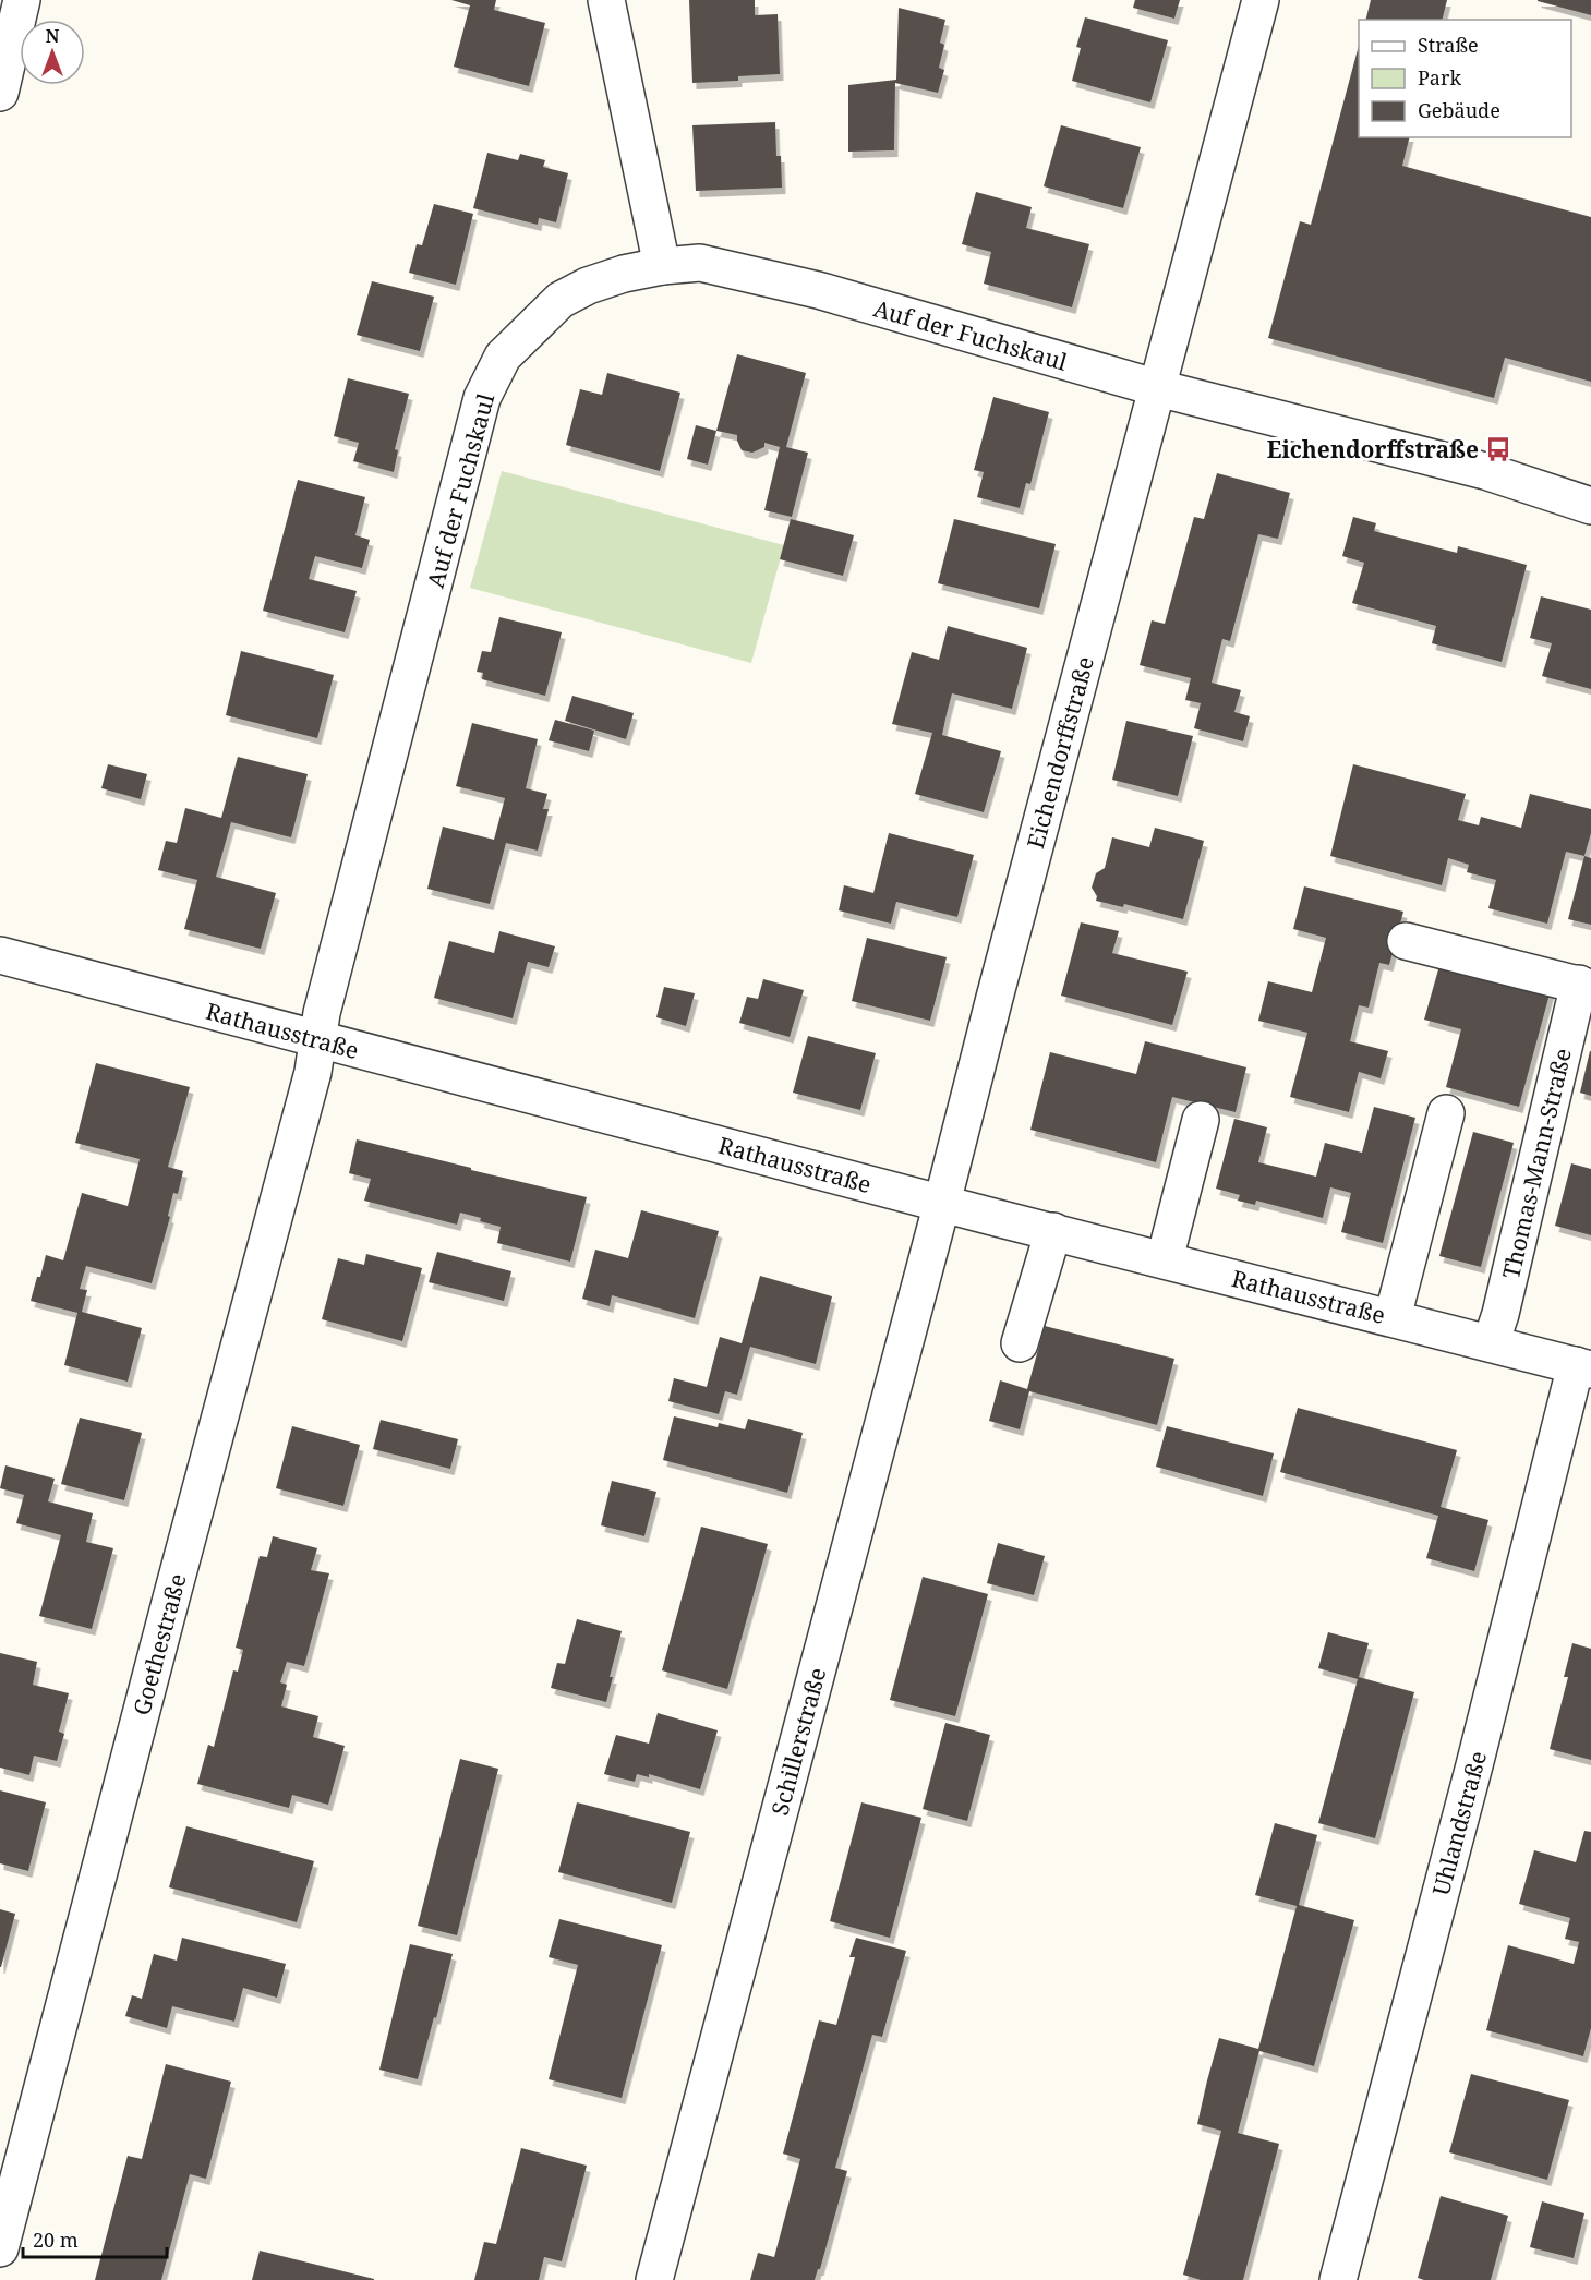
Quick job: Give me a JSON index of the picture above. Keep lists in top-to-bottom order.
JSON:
{
  "streets": {
    "street": [
      "Auf der Fuchskaul",
      "Eichendorffstraße",
      "Rathausstraße",
      "Thomas-Mann-Straße",
      "Goethestraße",
      "Schillerstraße",
      "Uhlandstraße"
    ]
  },
  "crossings": [
    ["Auf der Fuchskaul", "Eichendorffstraße"],
    ["Auf der Fuchskaul", "Rathausstraße"],
    ["Auf der Fuchskaul", "Goethestraße"],
    ["Eichendorffstraße", "Rathausstraße"],
    ["Eichendorffstraße", "Schillerstraße"],
    ["Rathausstraße", "Thomas-Mann-Straße"],
    ["Rathausstraße", "Goethestraße"],
    ["Rathausstraße", "Schillerstraße"],
    ["Rathausstraße", "Uhlandstraße"]
  ],
  "places": {
    "bus stop": ["Eichendorffstraße"]
  },
  "legend": ["Straße", "Park", "Gebäude"],
  "scale_bar": "20 m",
  "north": "top"
}
